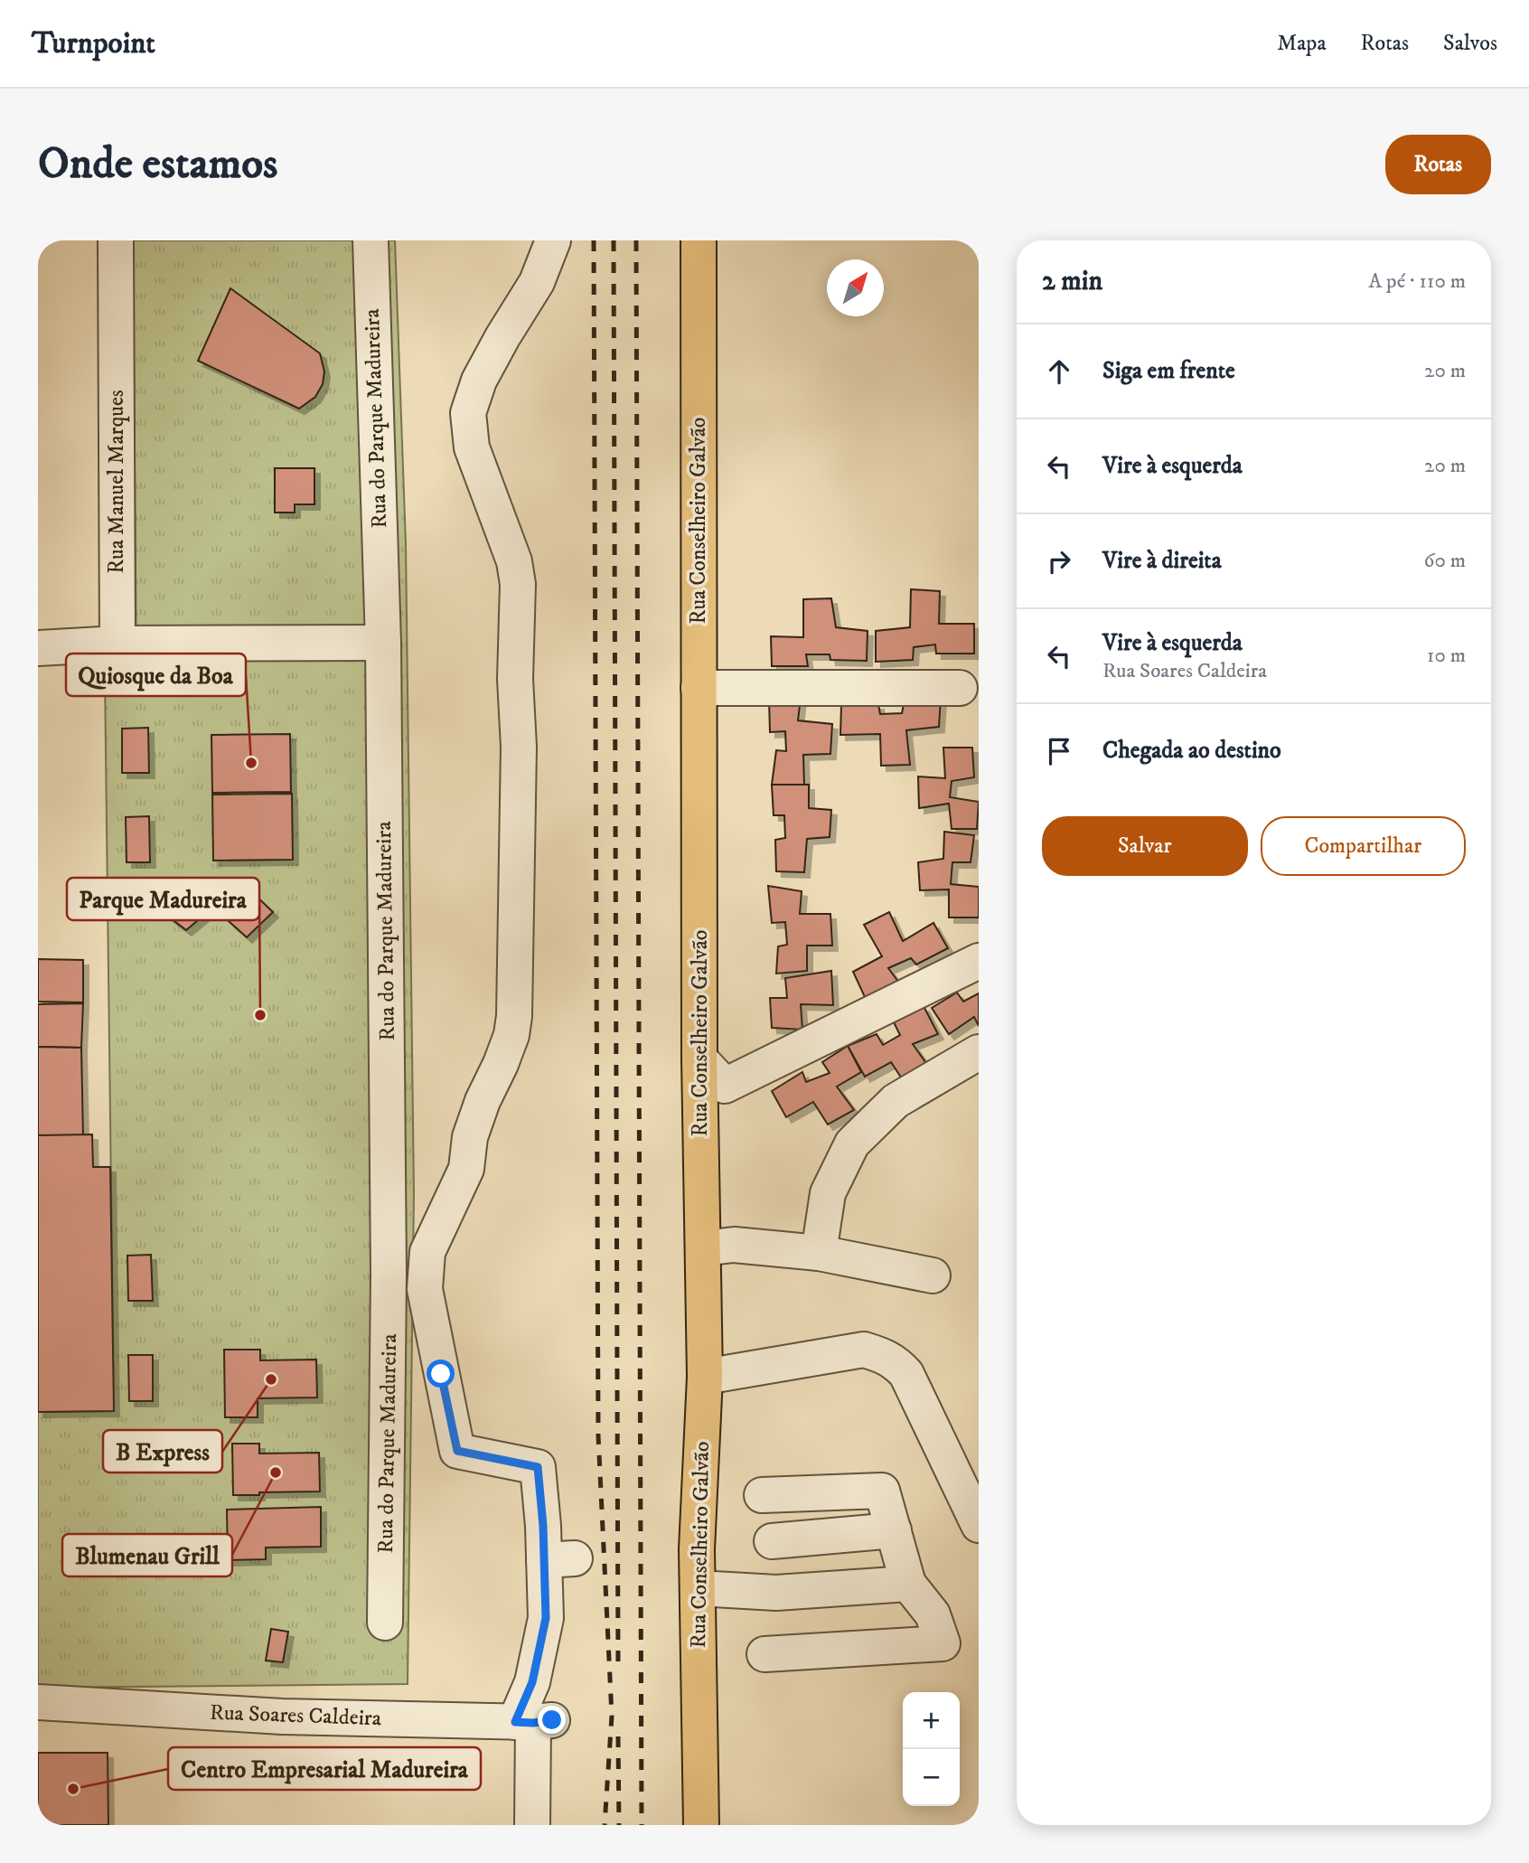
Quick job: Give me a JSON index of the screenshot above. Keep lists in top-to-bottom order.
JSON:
{
  "streets": {
    "main road": ["Rua Conselheiro Galvão"],
    "street": ["Rua do Parque Madureira", "Rua Manuel Marques", "Rua Soares Caldeira"]
  },
  "places": [
    "Quiosque da Boa",
    "Parque Madureira",
    "B Express",
    "Blumenau Grill",
    "Centro Empresarial Madureira"
  ],
  "north": "top right",
  "page": {
    "header": "Turnpoint",
    "nav": ["Mapa", "Rotas", "Salvos"],
    "buttons": [
      "Rotas",
      ["Salvar", "Compartilhar"]
    ],
    "title": "Onde estamos",
    "heading": ["2 min", "A pé · 110 m"],
    "list": [
      ["Siga em frente", "20 m"],
      ["Vire à esquerda", "20 m"],
      ["Vire à direita", "60 m"],
      ["Vire à esquerda", "Rua Soares Caldeira", "10 m"],
      "Chegada ao destino"
    ],
    "map_buttons": ["+", "−"]
  }
}
